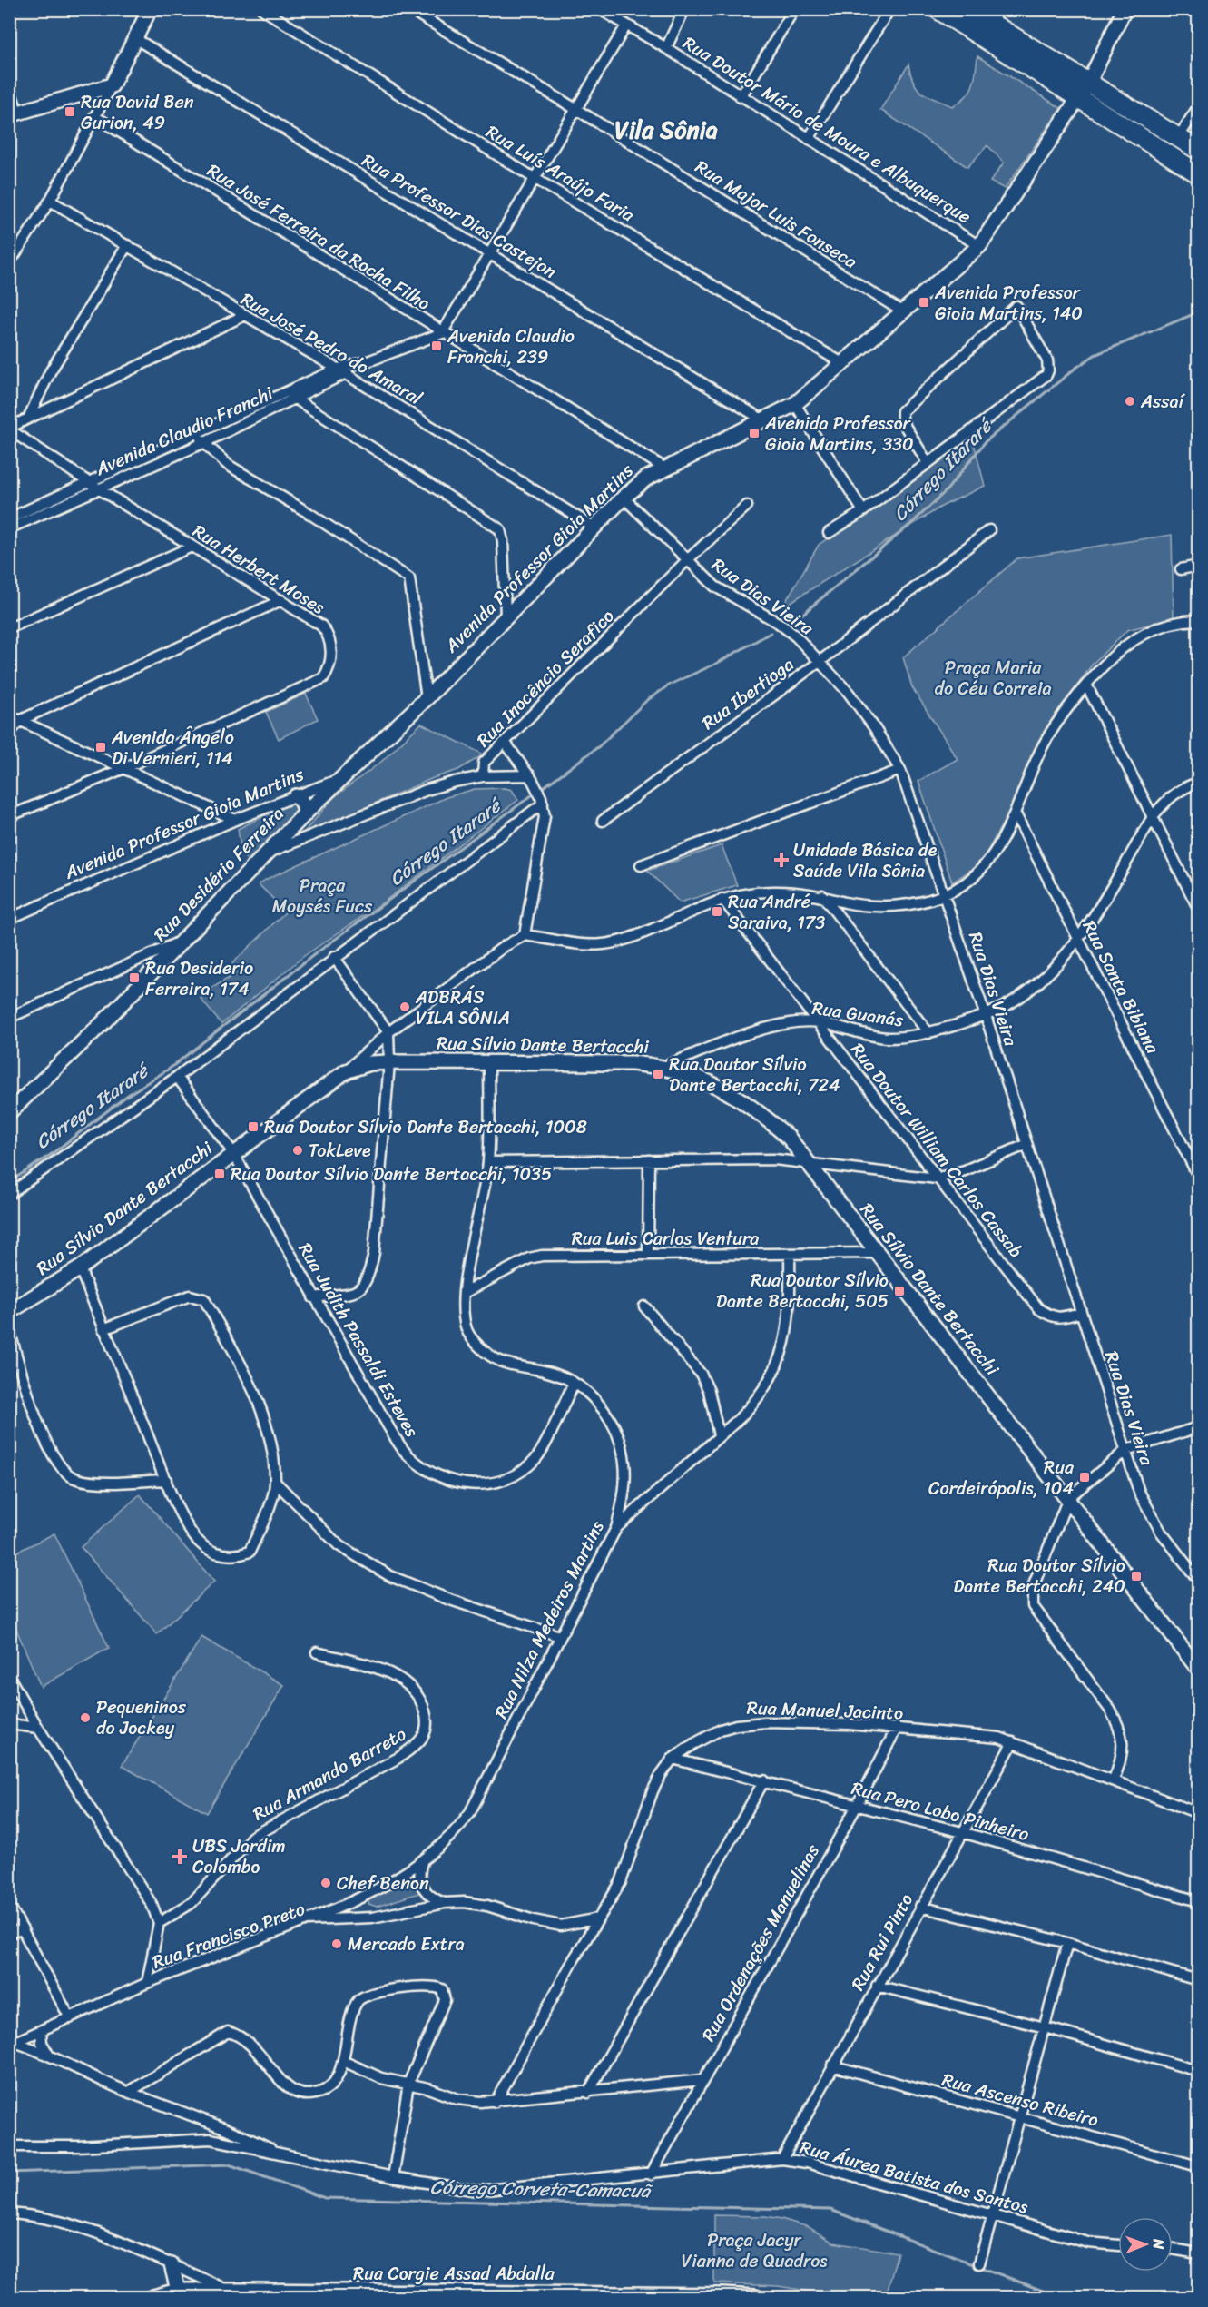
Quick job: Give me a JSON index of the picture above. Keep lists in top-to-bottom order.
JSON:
{
  "streets": {
    "street": [
      "Rua Doutor Mário de Moura e Albuquerque",
      "Rua Luís Araújo Faria",
      "Rua Major Luis Fonseca",
      "Rua Professor Dias Castejon",
      "Rua José Ferreira da Rocha Filho",
      "Rua José Pedro do Amaral",
      "Avenida Claudio Franchi",
      "Avenida Professor Gioia Martins",
      "Rua Herbert Moses",
      "Rua Dias Vieira",
      "Rua Inocêncio Serafico",
      "Rua Ibertioga",
      "Rua Desidério Ferreira",
      "Rua Santa Bibiana",
      "Rua Guanás",
      "Rua Sílvio Dante Bertacchi",
      "Rua Doutor William Carlos Cassab",
      "Rua Luis Carlos Ventura",
      "Rua Judith Passaldi Esteves",
      "Rua Nilza Medeiros Martins",
      "Rua Manuel Jacinto",
      "Rua Armando Barreto",
      "Rua Pero Lobo Pinheiro",
      "Rua Francisco Preto",
      "Rua Rui Pinto",
      "Rua Ordenações Manuelinas",
      "Rua Ascenso Ribeiro",
      "Rua Áurea Batista dos Santos",
      "Rua Corgie Assad Abdalla"
    ]
  },
  "crossings": [
    ["Rua Doutor Mário de Moura e Albuquerque", "Avenida Professor Gioia Martins"],
    ["Rua Luís Araújo Faria", "Avenida Professor Gioia Martins"],
    ["Rua Major Luis Fonseca", "Avenida Professor Gioia Martins"],
    ["Rua Professor Dias Castejon", "Avenida Professor Gioia Martins"],
    ["Rua José Ferreira da Rocha Filho", "Avenida Claudio Franchi"],
    ["Rua José Ferreira da Rocha Filho", "Avenida Professor Gioia Martins"],
    ["Rua José Pedro do Amaral", "Avenida Claudio Franchi"],
    ["Rua José Pedro do Amaral", "Avenida Professor Gioia Martins"],
    ["Avenida Claudio Franchi", "Rua Herbert Moses"],
    ["Avenida Professor Gioia Martins", "Rua Dias Vieira"],
    ["Avenida Professor Gioia Martins", "Rua Desidério Ferreira"],
    ["Rua Dias Vieira", "Rua Inocêncio Serafico"],
    ["Rua Dias Vieira", "Rua Ibertioga"],
    ["Rua Dias Vieira", "Rua Guanás"],
    ["Rua Dias Vieira", "Rua Doutor William Carlos Cassab"],
    ["Rua Inocêncio Serafico", "Rua Desidério Ferreira"],
    ["Rua Santa Bibiana", "Rua Guanás"],
    ["Rua Guanás", "Rua Sílvio Dante Bertacchi"],
    ["Rua Guanás", "Rua Doutor William Carlos Cassab"],
    ["Rua Sílvio Dante Bertacchi", "Rua Luis Carlos Ventura"],
    ["Rua Sílvio Dante Bertacchi", "Rua Judith Passaldi Esteves"],
    ["Rua Sílvio Dante Bertacchi", "Rua Nilza Medeiros Martins"],
    ["Rua Luis Carlos Ventura", "Rua Nilza Medeiros Martins"],
    ["Rua Judith Passaldi Esteves", "Rua Nilza Medeiros Martins"],
    ["Rua Nilza Medeiros Martins", "Rua Francisco Preto"],
    ["Rua Manuel Jacinto", "Rua Pero Lobo Pinheiro"],
    ["Rua Manuel Jacinto", "Rua Francisco Preto"],
    ["Rua Manuel Jacinto", "Rua Rui Pinto"],
    ["Rua Manuel Jacinto", "Rua Ordenações Manuelinas"],
    ["Rua Pero Lobo Pinheiro", "Rua Rui Pinto"],
    ["Rua Pero Lobo Pinheiro", "Rua Ordenações Manuelinas"],
    ["Rua Rui Pinto", "Rua Ascenso Ribeiro"],
    ["Rua Rui Pinto", "Rua Áurea Batista dos Santos"],
    ["Rua Ordenações Manuelinas", "Rua Áurea Batista dos Santos"]
  ],
  "districts": ["Vila Sônia"],
  "water": ["Córrego Itararé", "Córrego Corveta-Camacuã"],
  "parks": ["Praça Maria do Céu Correia", "Praça Moysés Fucs", "Praça Jacyr Vianna de Quadros"],
  "places": {
    "transit": [
      "Rua David Ben Gurion, 49",
      "Avenida Professor Gioia Martins, 140",
      "Avenida Claudio Franchi, 239",
      "Avenida Professor Gioia Martins, 330",
      "Avenida Ângelo Di Vernieri, 114",
      "Rua André Saraiva, 173",
      "Rua Desiderio Ferreira, 174",
      "Rua Doutor Sílvio Dante Bertacchi, 724",
      "Rua Doutor Sílvio Dante Bertacchi, 1008",
      "Rua Doutor Sílvio Dante Bertacchi, 1035",
      "Rua Doutor Sílvio Dante Bertacchi, 505",
      "Rua Cordeirópolis, 104",
      "Rua Doutor Sílvio Dante Bertacchi, 240"
    ],
    "other": [
      "Assaí",
      "ADBRÁS VILA SÔNIA",
      "TokLeve",
      "Pequeninos do Jockey",
      "Chef Benon",
      "Mercado Extra"
    ],
    "health": ["Unidade Básica de Saúde Vila Sônia", "UBS Jardim Colombo"]
  },
  "north": "right"
}
